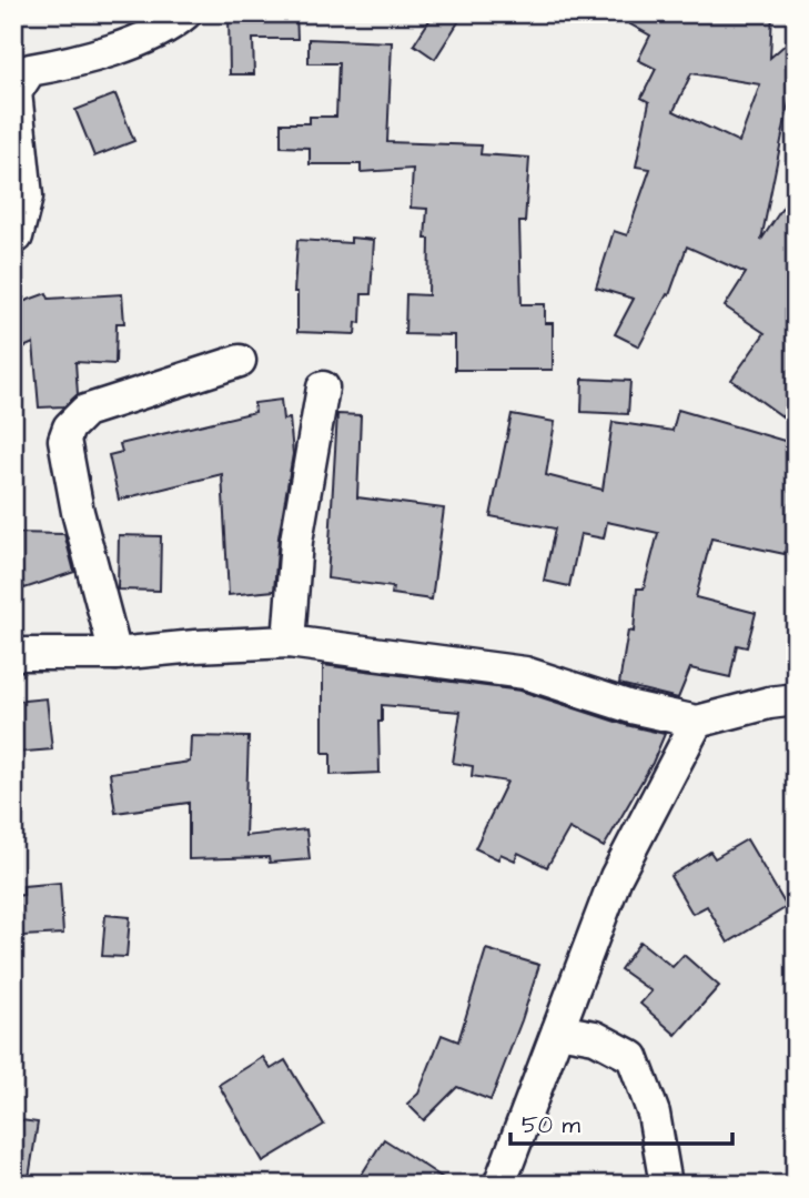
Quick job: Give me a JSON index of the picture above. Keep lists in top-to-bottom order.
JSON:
{
  "scale_bar": "50 m"
}
